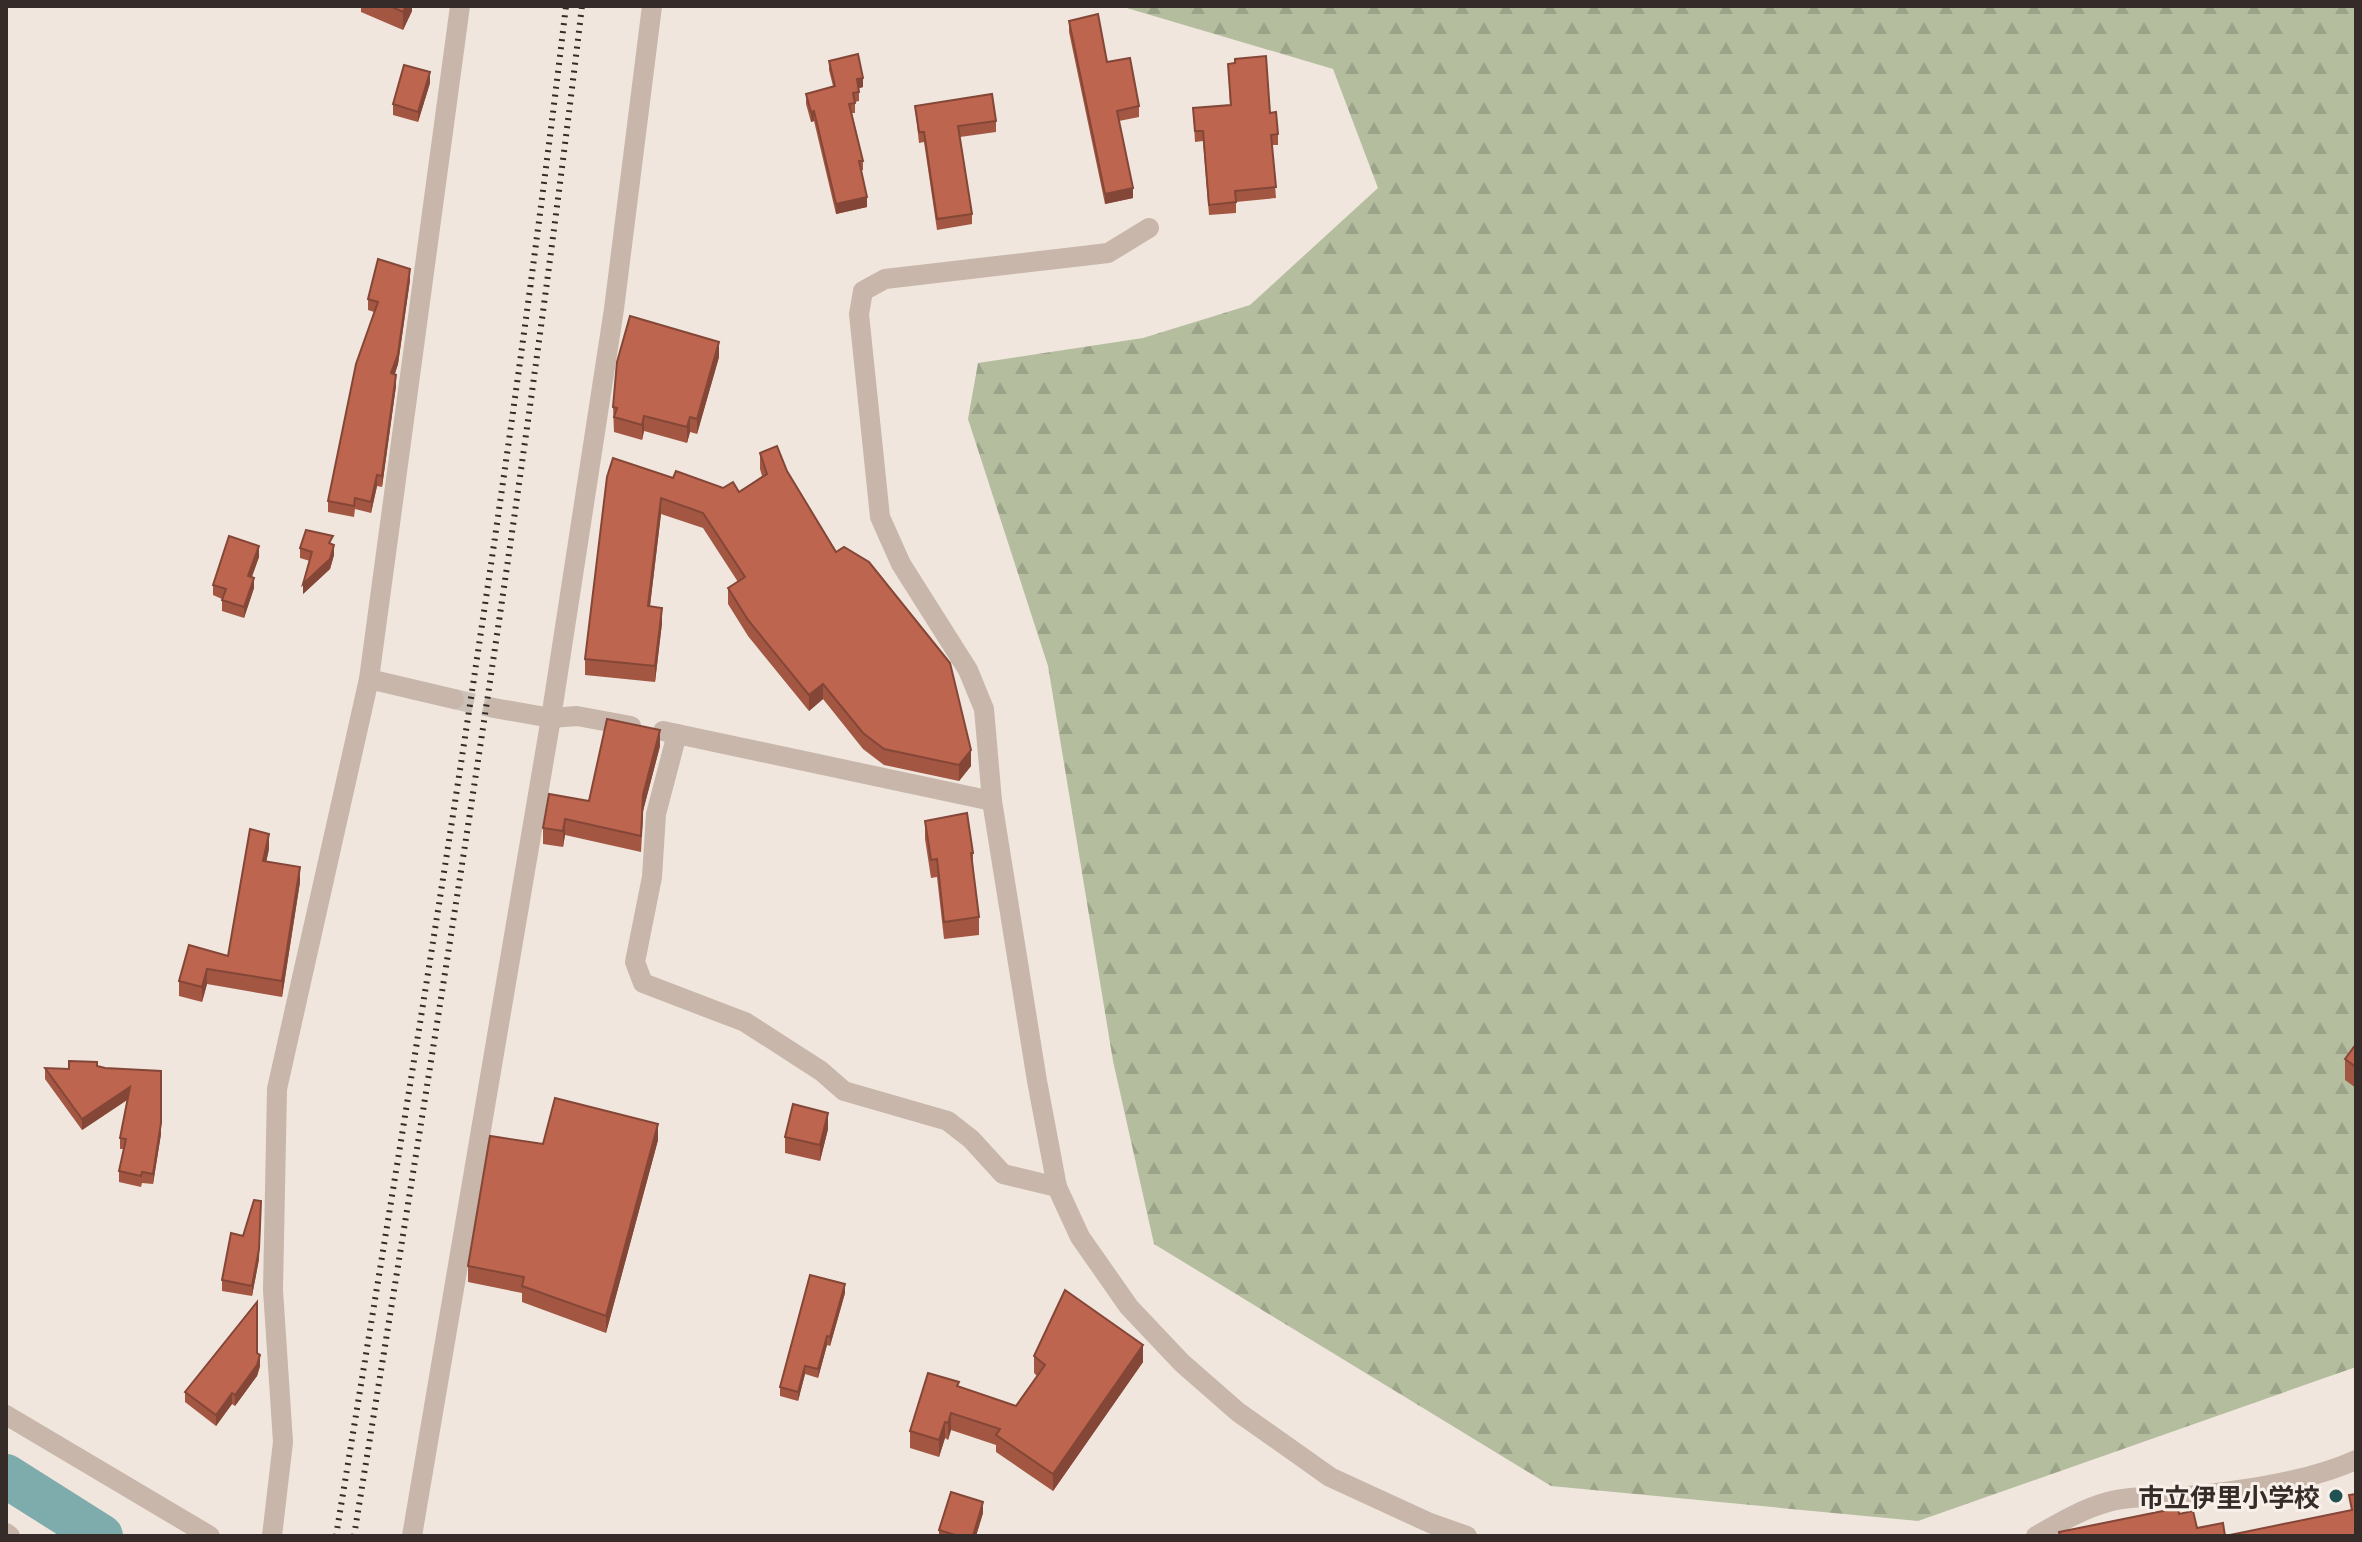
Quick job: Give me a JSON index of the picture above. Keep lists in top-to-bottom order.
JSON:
{
  "places": ["市立伊里小学校"]
}
